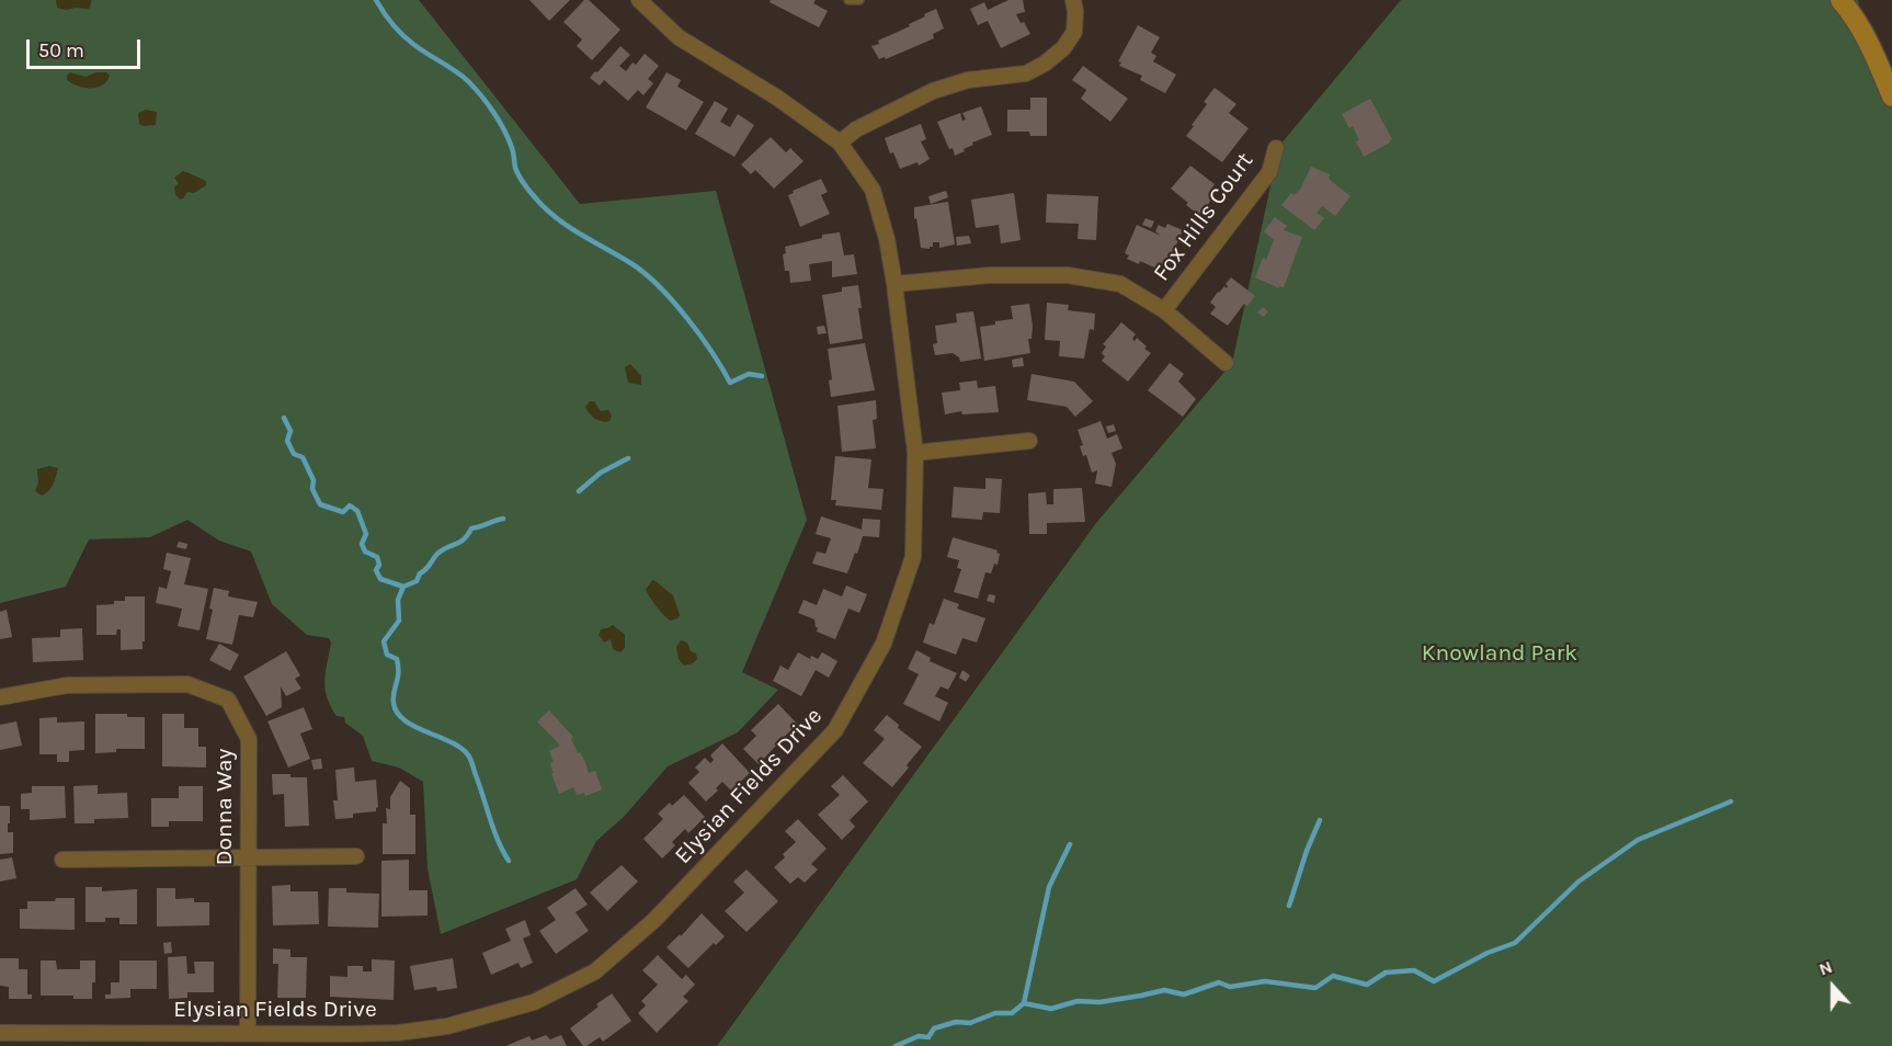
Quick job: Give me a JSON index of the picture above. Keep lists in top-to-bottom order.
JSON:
{
  "streets": {
    "street": ["Fox Hills Court", "Elysian Fields Drive", "Donna Way"]
  },
  "crossings": [
    ["Elysian Fields Drive", "Donna Way"]
  ],
  "parks": ["Knowland Park"],
  "scale_bar": "50 m",
  "north": "top"
}
